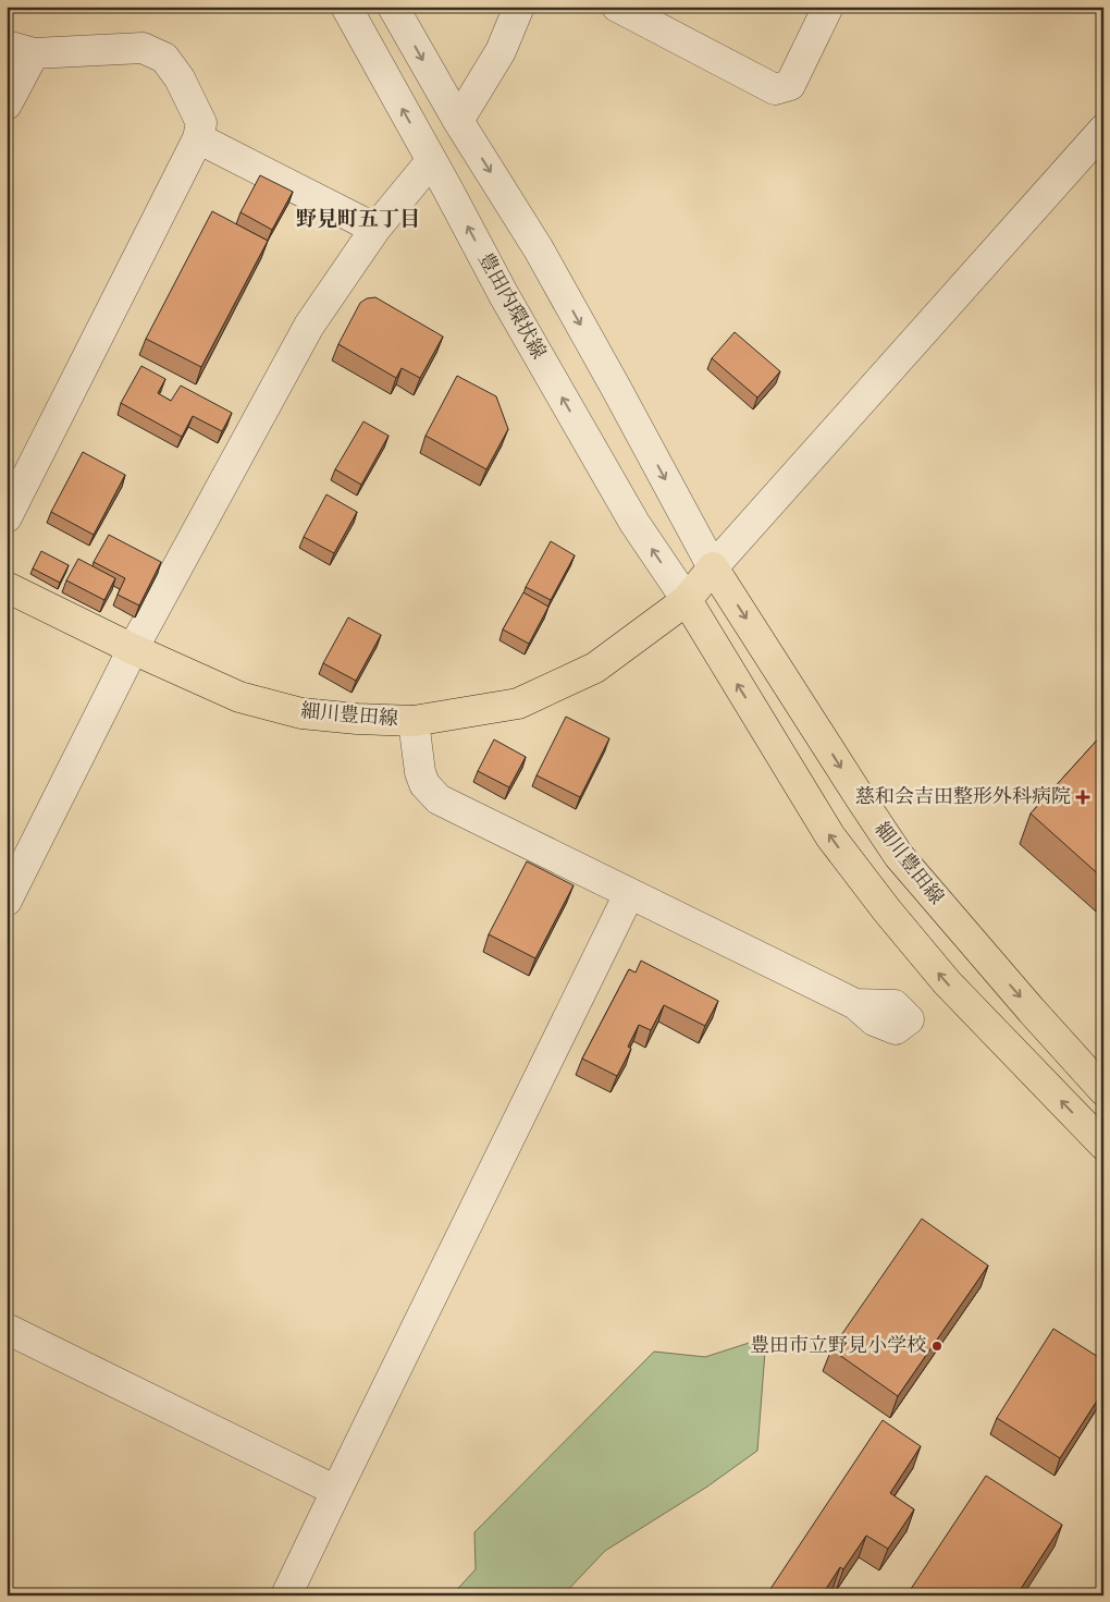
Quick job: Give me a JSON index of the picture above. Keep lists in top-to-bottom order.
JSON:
{
  "streets": {
    "main road": ["細川豊田線"],
    "street": ["豊田内環状線"]
  },
  "crossings": [
    ["豊田内環状線", "細川豊田線"]
  ],
  "districts": ["野見町五丁目"],
  "places": {
    "health": ["慈和会吉田整形外科病院"],
    "other": ["豊田市立野見小学校"]
  }
}
